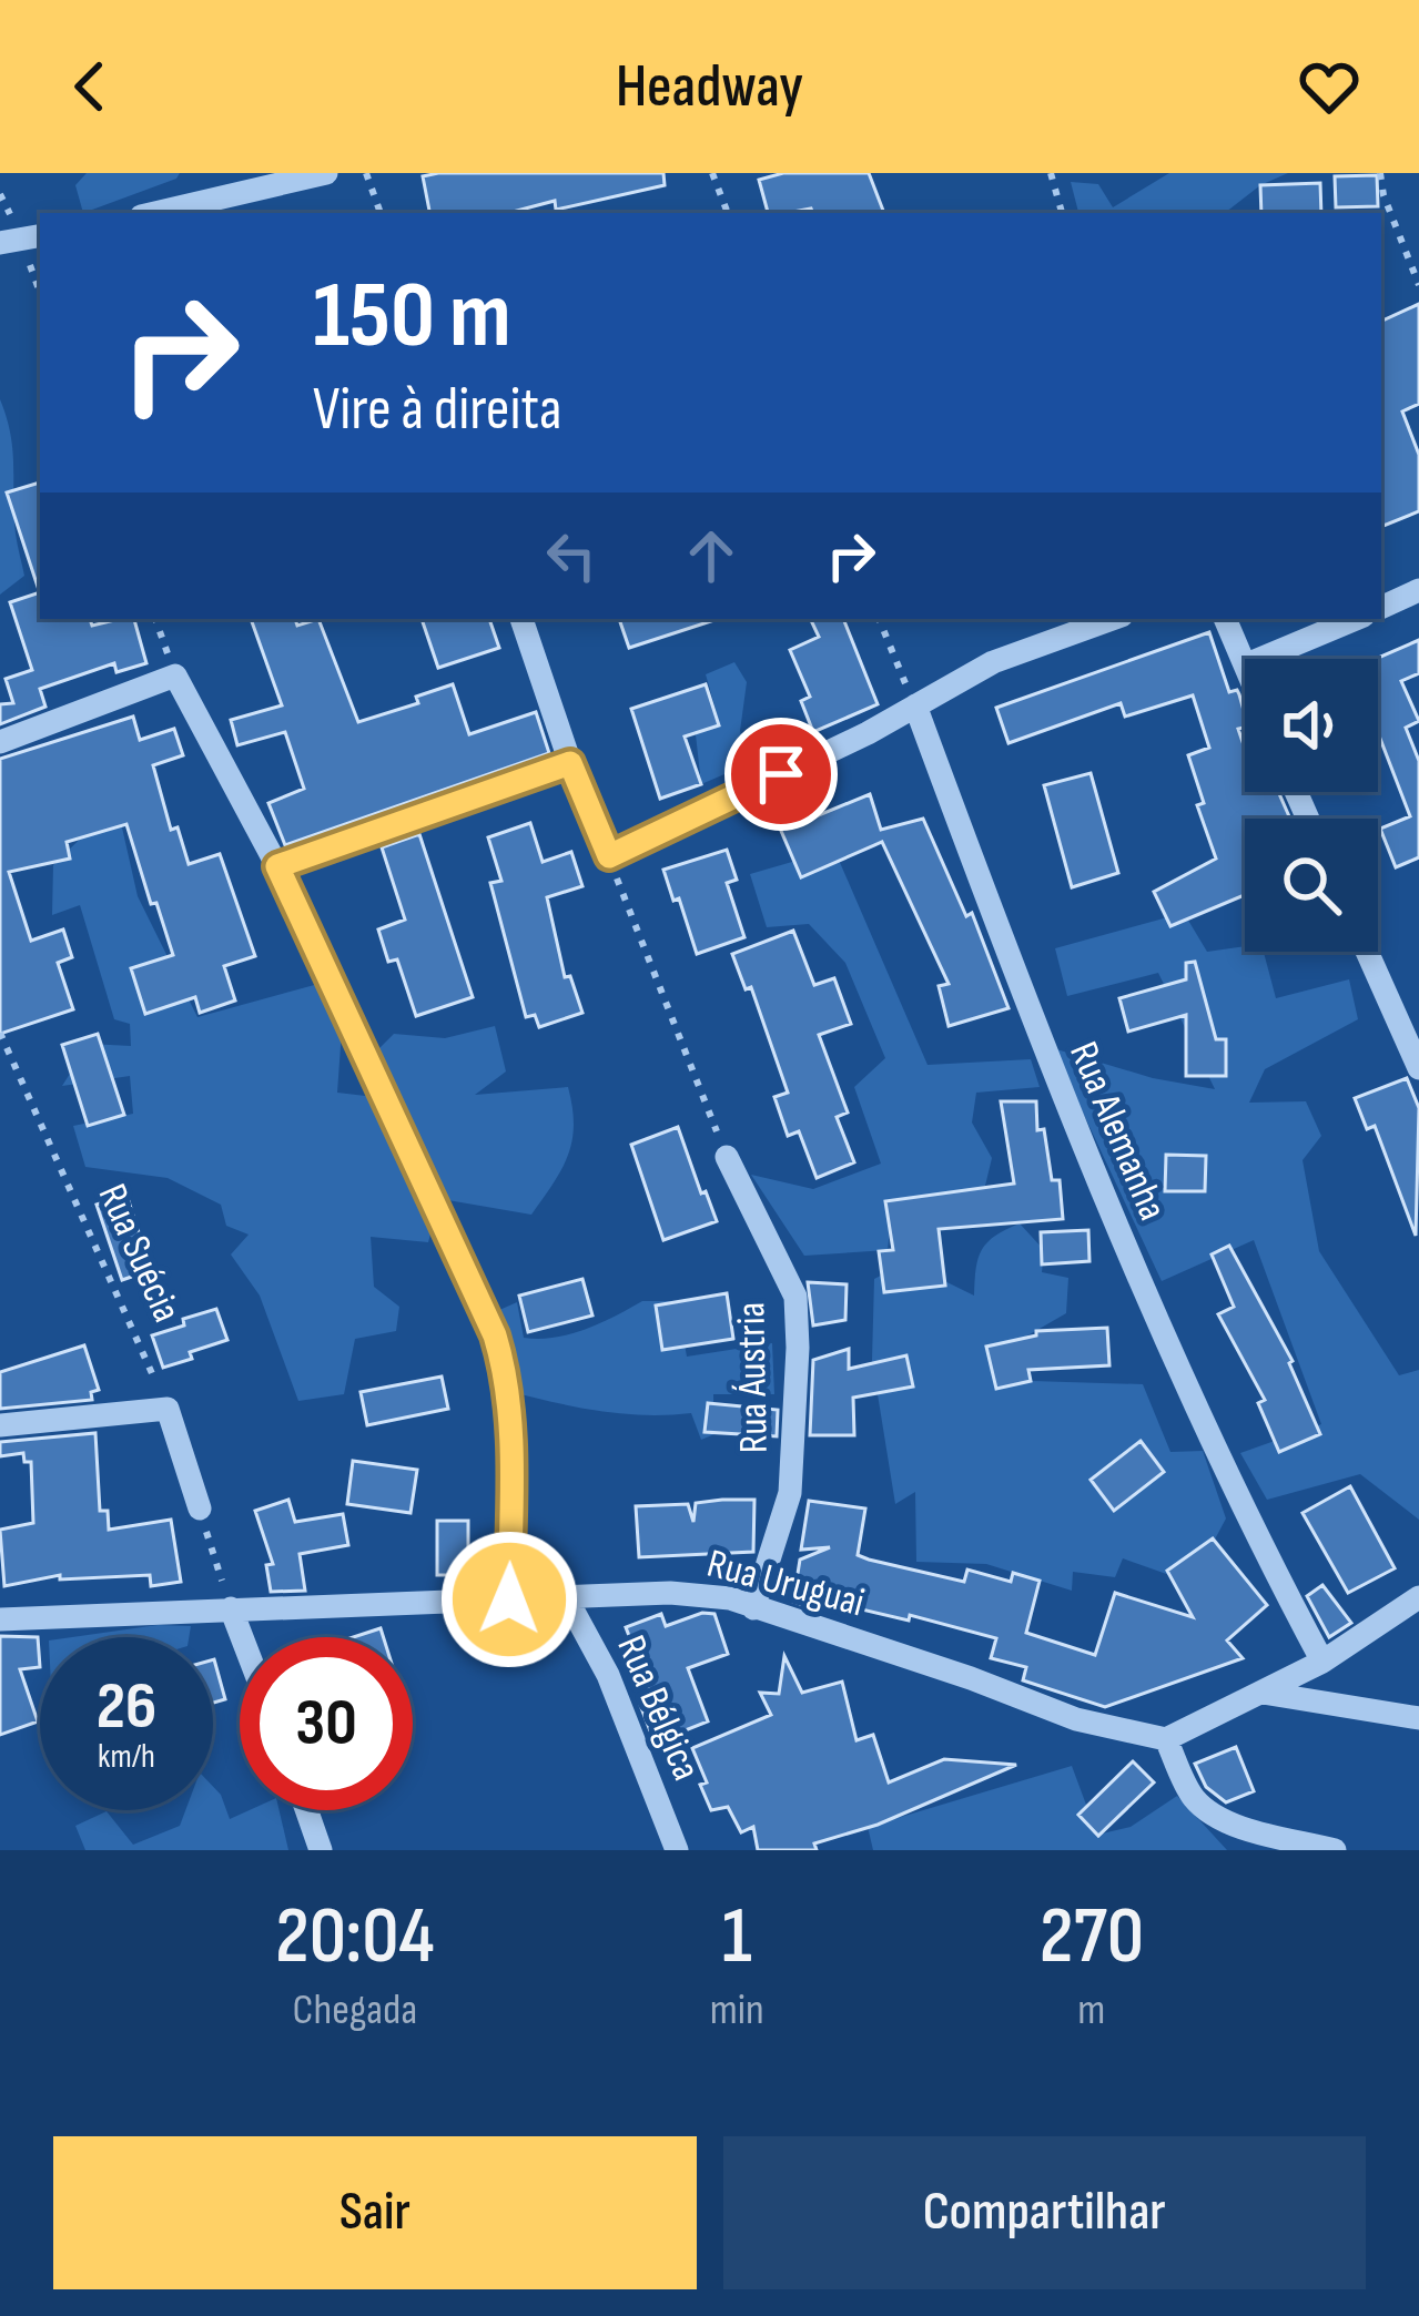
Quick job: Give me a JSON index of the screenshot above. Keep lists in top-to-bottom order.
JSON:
{
  "streets": {
    "street": [
      "Rua Alemanha",
      "Rua Áustria",
      "Rua Uruguai",
      "Rua Bélgica"
    ],
    "path": ["Rua Suécia"]
  },
  "crossings": [
    ["Rua Áustria", "Rua Uruguai"],
    ["Rua Uruguai", "Rua Bélgica"]
  ],
  "page": {
    "header": "Headway",
    "turn": ["150 m", "Vire à direita"],
    "speed": "26 km/h",
    "limit": "30",
    "eta": [
      "20:04",
      "Chegada",
      "1",
      "min",
      "270",
      "m"
    ],
    "buttons": ["Sair", "Compartilhar"]
  }
}
